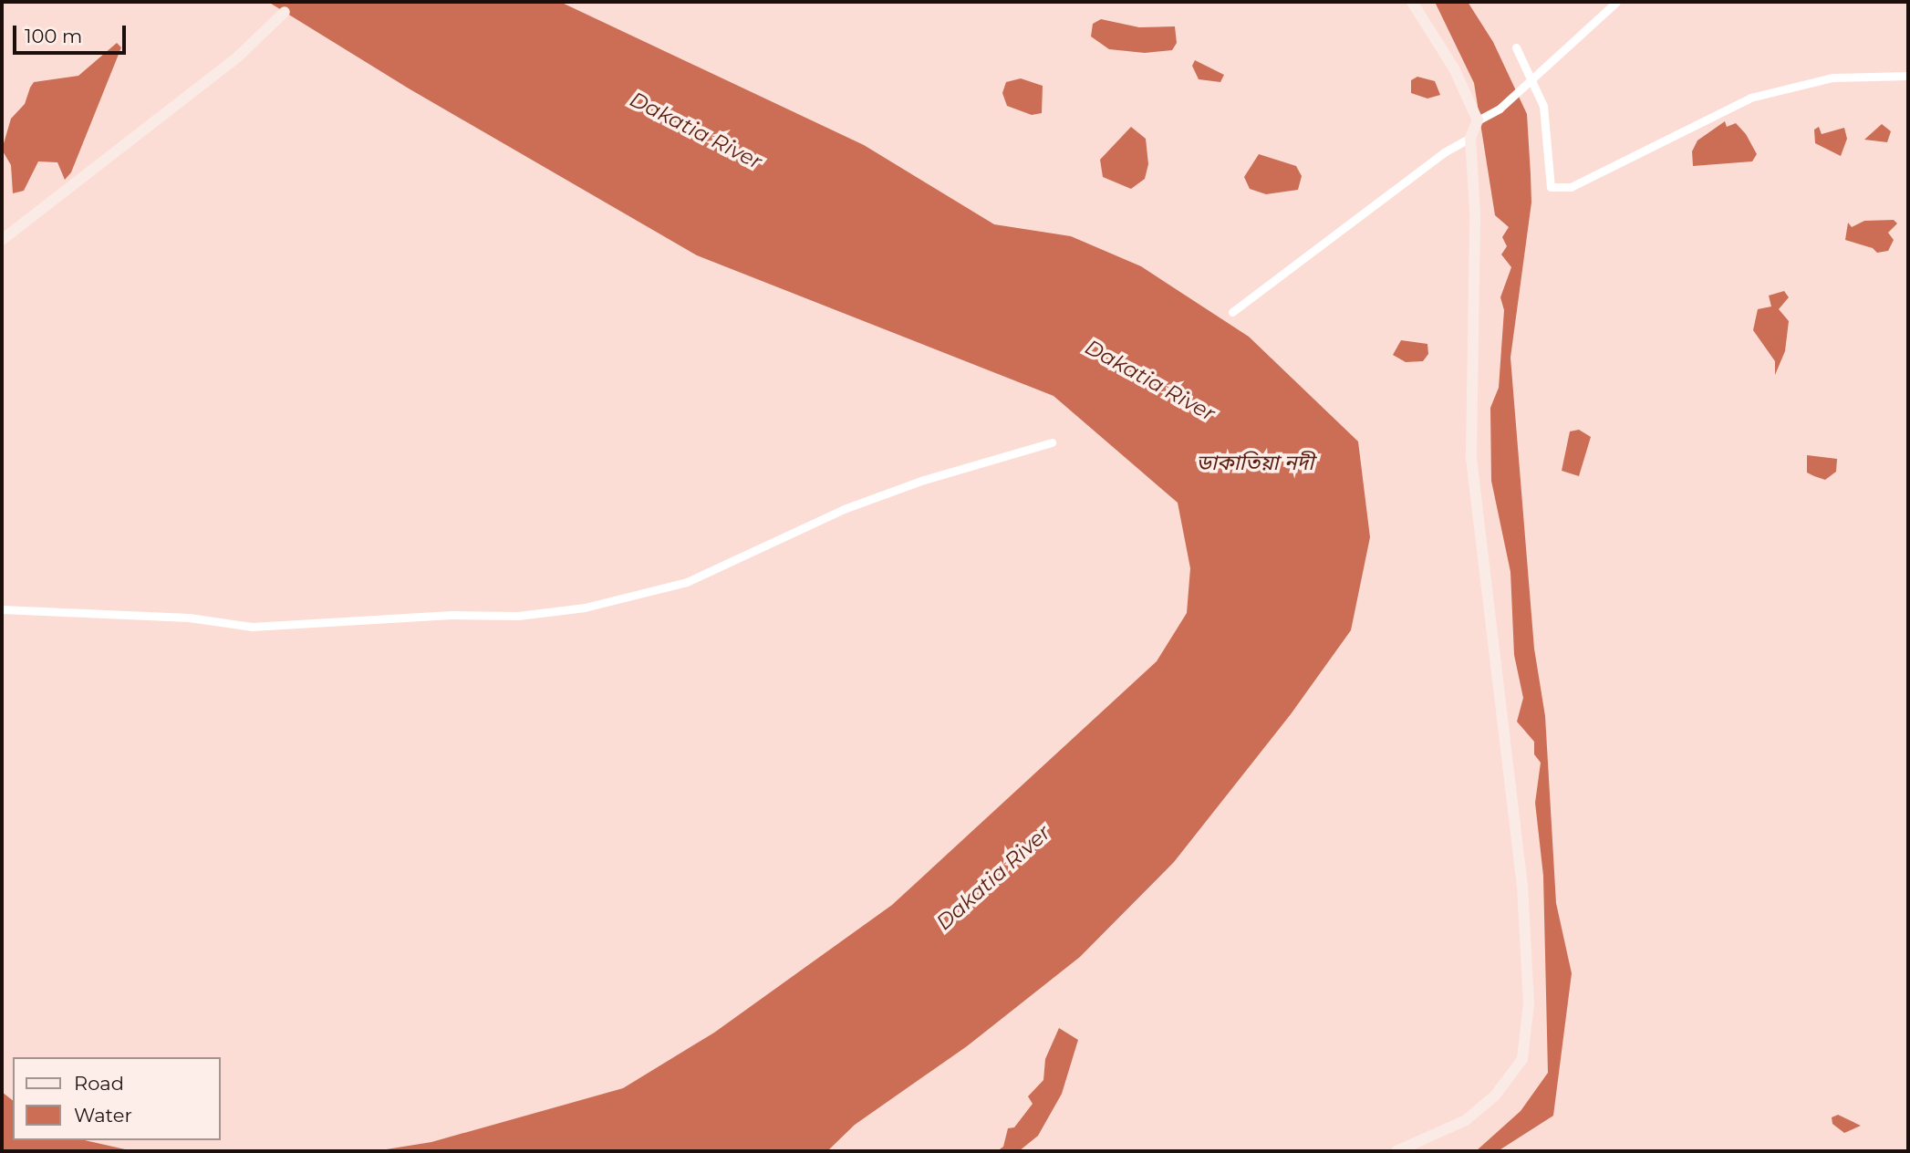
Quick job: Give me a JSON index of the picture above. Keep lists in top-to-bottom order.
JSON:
{
  "water": ["Dakatia River", "ডাকাতিয়া নদী"],
  "legend": ["Road", "Water"],
  "scale_bar": "100 m"
}
